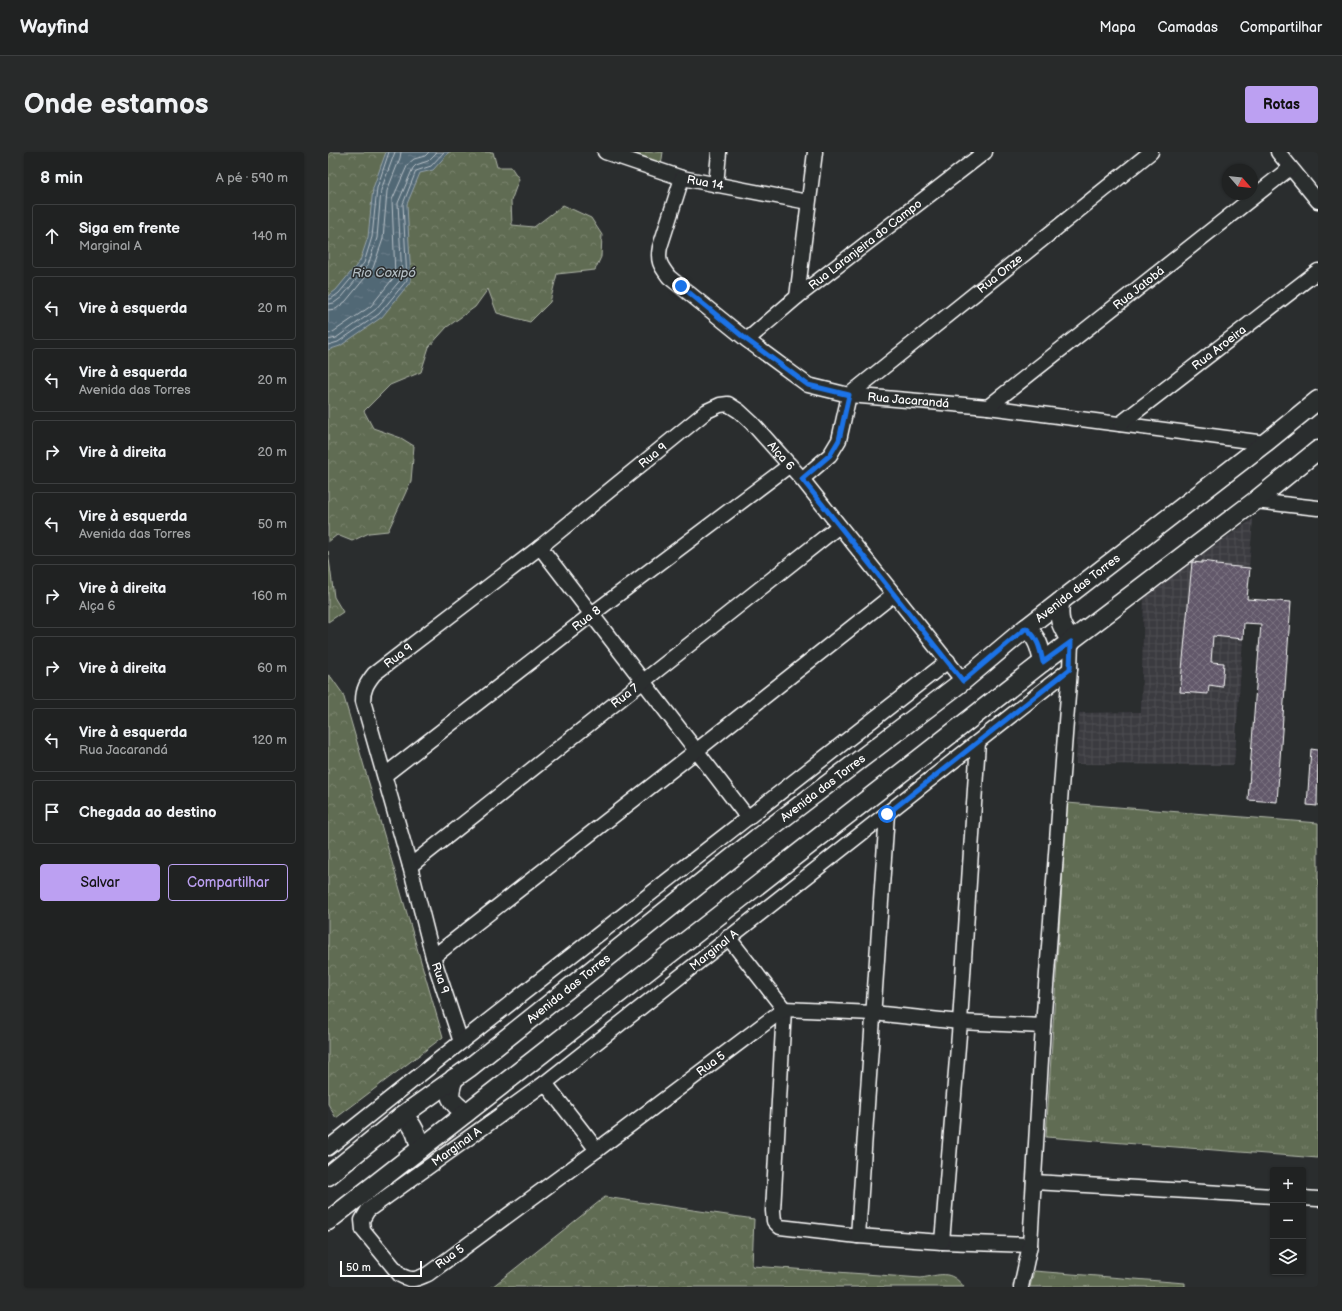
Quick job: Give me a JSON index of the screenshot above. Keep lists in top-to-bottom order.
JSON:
{
  "streets": {
    "main road": ["Avenida das Torres"],
    "street": [
      "Rua 14",
      "Rua Laranjeira do Campo",
      "Rua Onze",
      "Rua Jatobá",
      "Rua Aroeira",
      "Rua Jacarandá",
      "Rua 9",
      "Alça 6",
      "Rua 8",
      "Rua 7",
      "Marginal A",
      "Rua 5"
    ]
  },
  "crossings": [
    ["Rua 14", "Rua Jacarandá"],
    ["Rua Laranjeira do Campo", "Rua Jacarandá"],
    ["Rua Onze", "Rua Jacarandá"],
    ["Rua Jatobá", "Rua Jacarandá"],
    ["Rua Aroeira", "Rua Jacarandá"],
    ["Rua Jacarandá", "Avenida das Torres"],
    ["Rua 9", "Alça 6"],
    ["Rua 9", "Rua 8"],
    ["Rua 9", "Rua 7"],
    ["Alça 6", "Avenida das Torres"],
    ["Alça 6", "Rua 8"],
    ["Alça 6", "Rua 7"],
    ["Marginal A", "Rua 5"]
  ],
  "water": ["Rio Coxipó"],
  "scale_bar": "50 m",
  "north": "bottom right",
  "page": {
    "header": "Wayfind",
    "nav": ["Mapa", "Camadas", "Compartilhar"],
    "buttons": [
      "Rotas",
      ["Salvar", "Compartilhar"]
    ],
    "title": "Onde estamos",
    "heading": ["8 min", "A pé · 590 m"],
    "list": [
      ["Siga em frente", "Marginal A", "140 m"],
      ["Vire à esquerda", "20 m"],
      ["Vire à esquerda", "Avenida das Torres", "20 m"],
      ["Vire à direita", "20 m"],
      ["Vire à esquerda", "Avenida das Torres", "50 m"],
      ["Vire à direita", "Alça 6", "160 m"],
      ["Vire à direita", "60 m"],
      ["Vire à esquerda", "Rua Jacarandá", "120 m"],
      "Chegada ao destino"
    ],
    "map_buttons": ["+", "−"],
    "scale": "50 m"
  }
}
